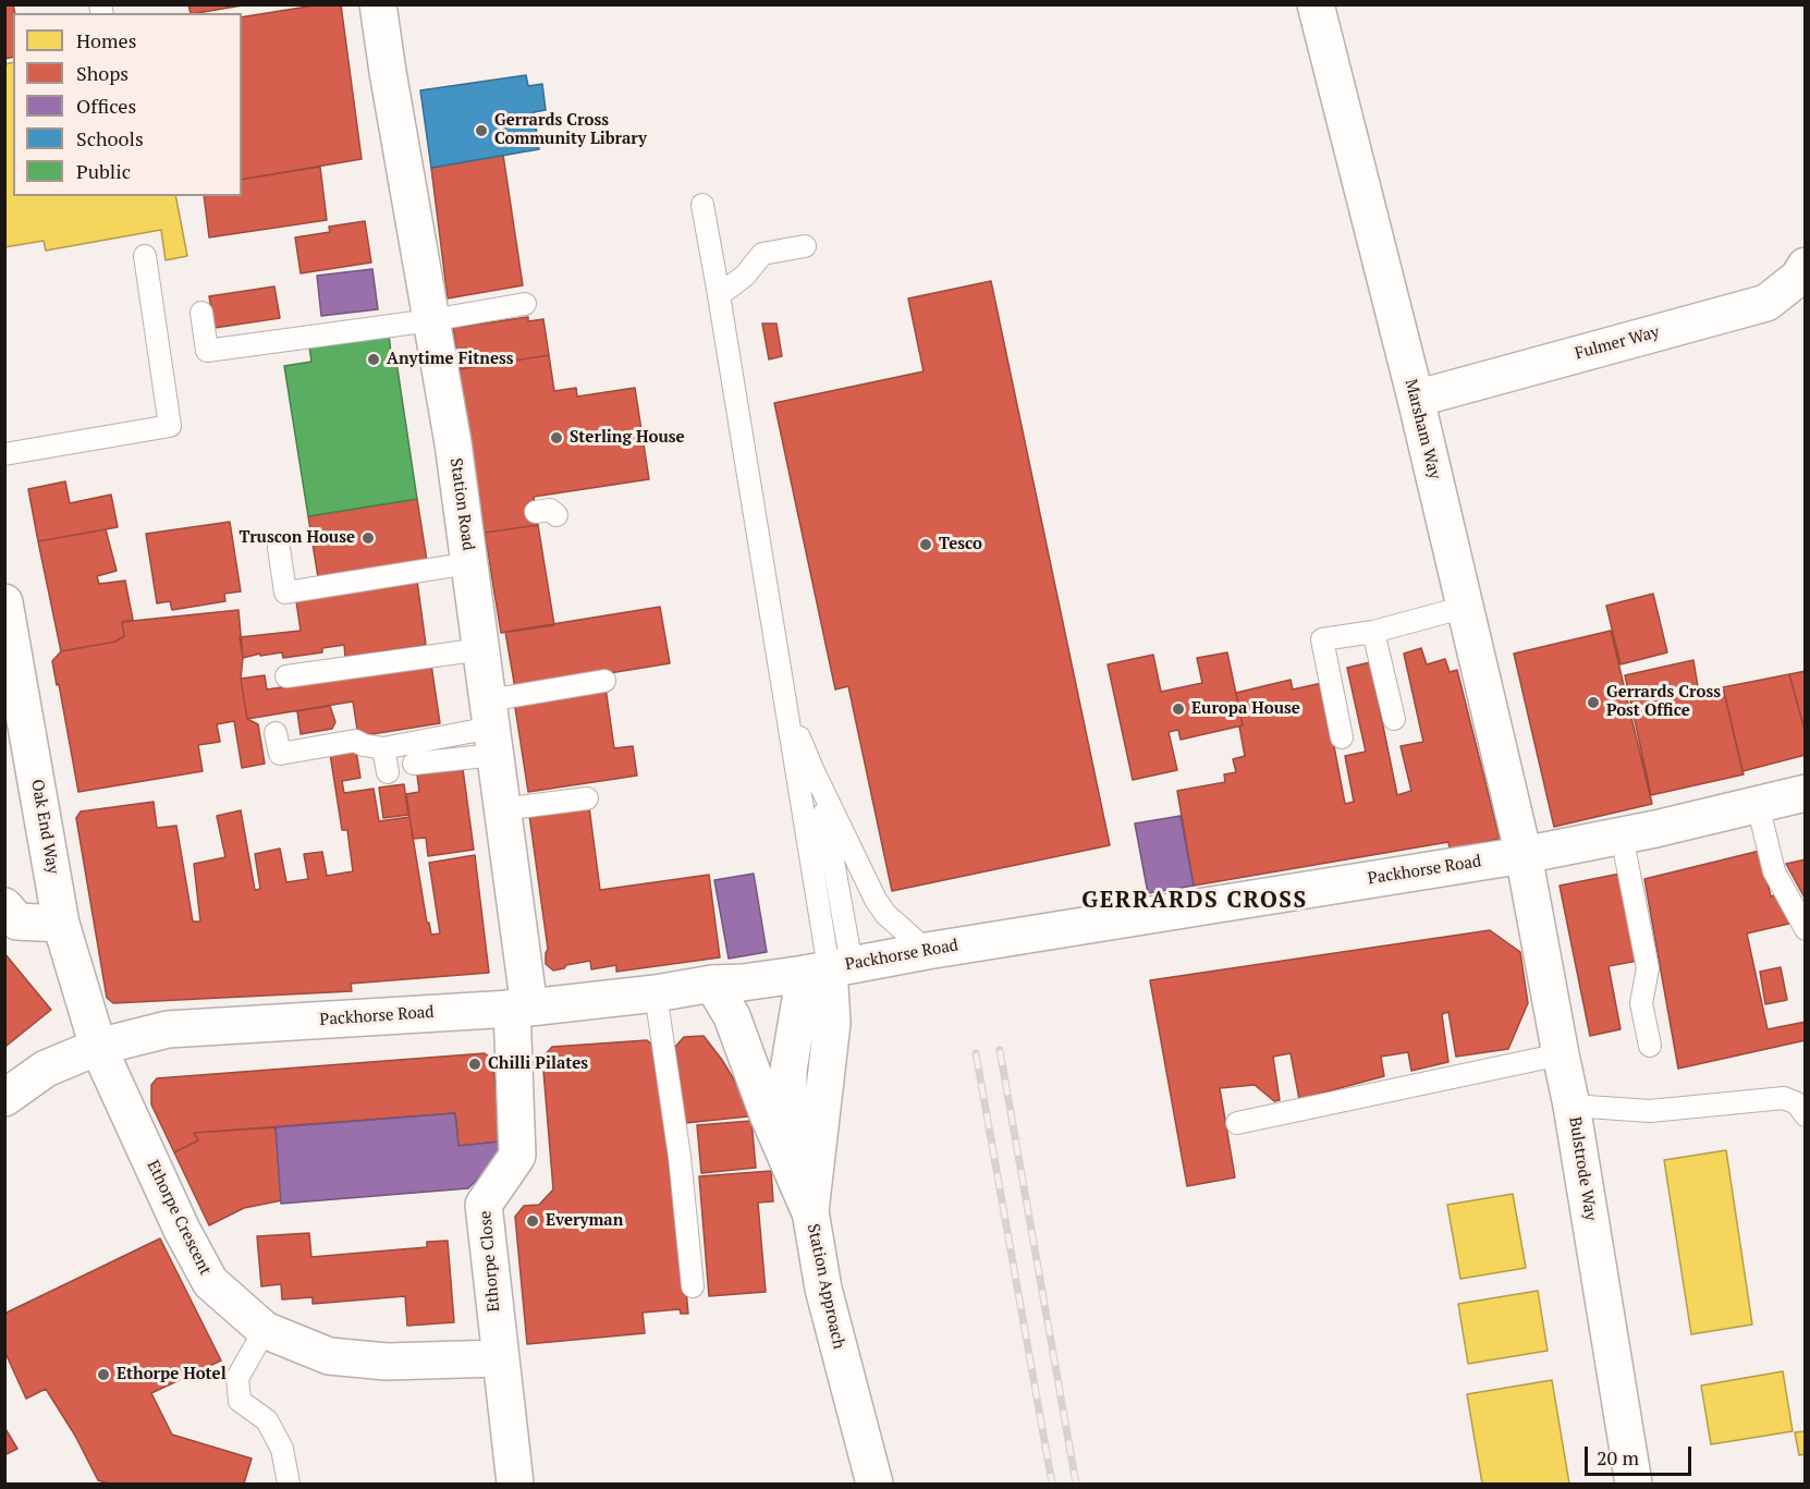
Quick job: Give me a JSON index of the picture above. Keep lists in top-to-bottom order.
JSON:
{
  "streets": {
    "street": [
      "Fulmer Way",
      "Marsham Way",
      "Station Road",
      "Oak End Way",
      "Packhorse Road",
      "Bulstrode Way",
      "Ethorpe Crescent",
      "Ethorpe Close",
      "Station Approach"
    ]
  },
  "crossings": [
    ["Fulmer Way", "Marsham Way"],
    ["Marsham Way", "Packhorse Road"],
    ["Marsham Way", "Bulstrode Way"],
    ["Station Road", "Packhorse Road"],
    ["Station Road", "Ethorpe Close"],
    ["Oak End Way", "Packhorse Road"],
    ["Oak End Way", "Ethorpe Crescent"],
    ["Packhorse Road", "Bulstrode Way"],
    ["Packhorse Road", "Ethorpe Crescent"],
    ["Packhorse Road", "Ethorpe Close"],
    ["Ethorpe Crescent", "Ethorpe Close"]
  ],
  "districts": ["GERRARDS CROSS"],
  "places": [
    "Gerrards Cross Community Library",
    "Anytime Fitness",
    "Sterling House",
    "Truscon House",
    "Tesco",
    "Gerrards Cross Post Office",
    "Europa House",
    "Chilli Pilates",
    "Everyman",
    "Ethorpe Hotel"
  ],
  "legend": [
    "Homes",
    "Shops",
    "Offices",
    "Schools",
    "Public"
  ],
  "scale_bar": "20 m"
}
